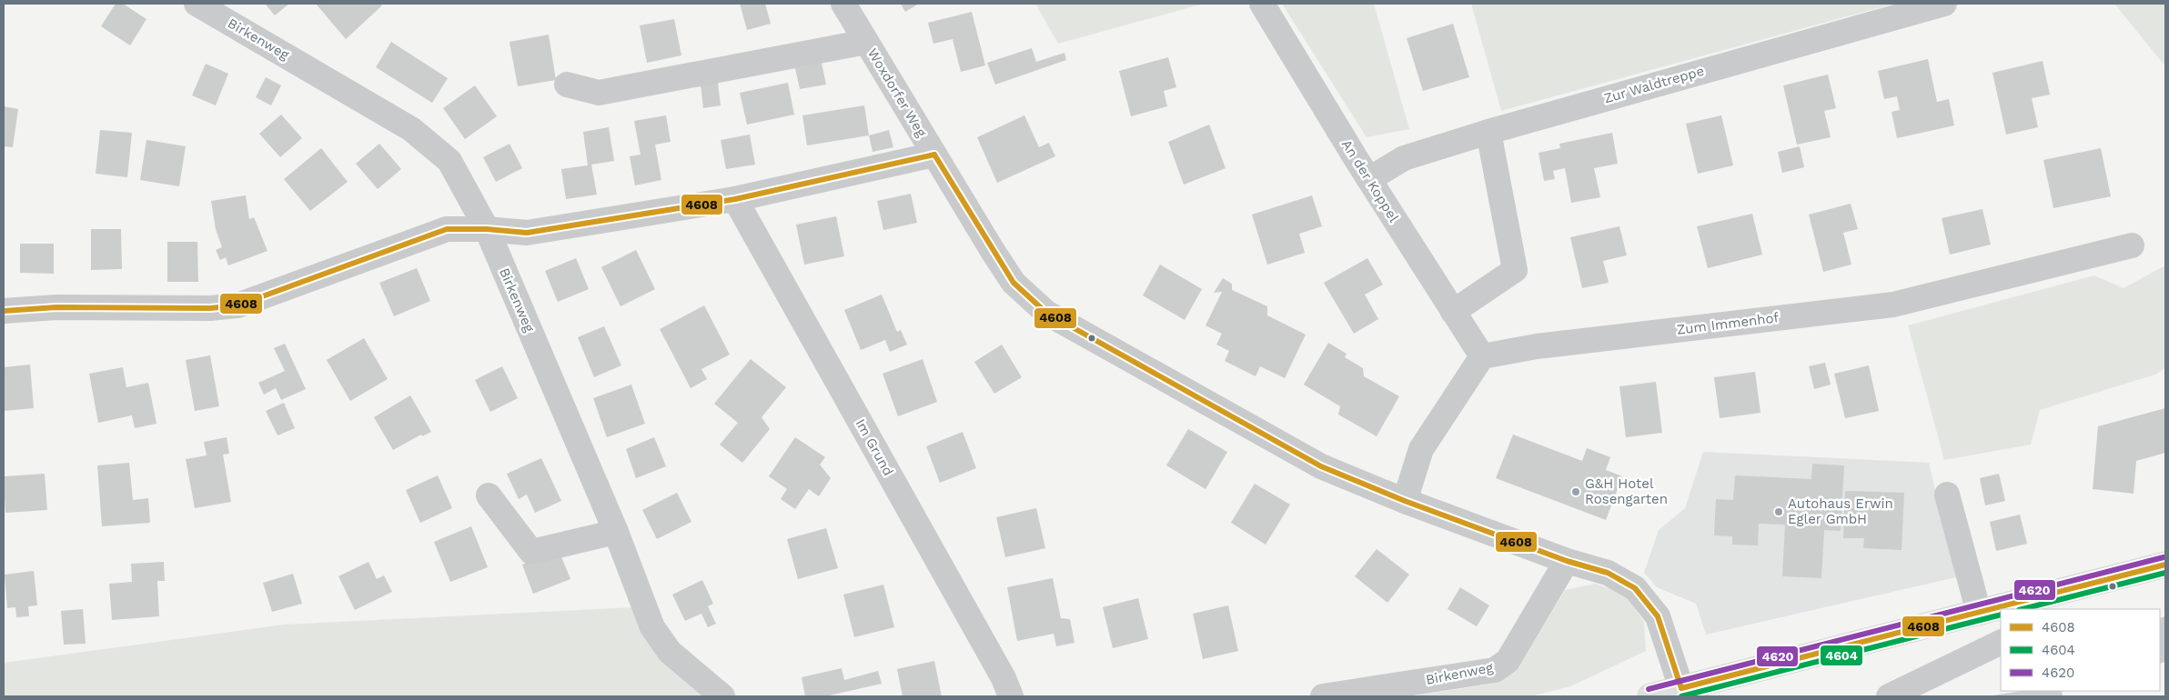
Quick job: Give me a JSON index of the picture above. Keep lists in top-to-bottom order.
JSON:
{
  "streets": {
    "street": [
      "Birkenweg",
      "Zur Waldtreppe",
      "Woxdorfer Weg",
      "An der Koppel",
      "Zum Immenhof",
      "Im Grund"
    ]
  },
  "crossings": [
    ["Birkenweg", "Woxdorfer Weg"],
    ["Zur Waldtreppe", "An der Koppel"],
    ["An der Koppel", "Zum Immenhof"]
  ],
  "places": ["G&H Hotel Rosengarten", "Autohaus Erwin Egler GmbH"],
  "lines": ["transit line 4608", "transit line 4620", "transit line 4604"],
  "legend": ["4608", "4604", "4620"]
}
